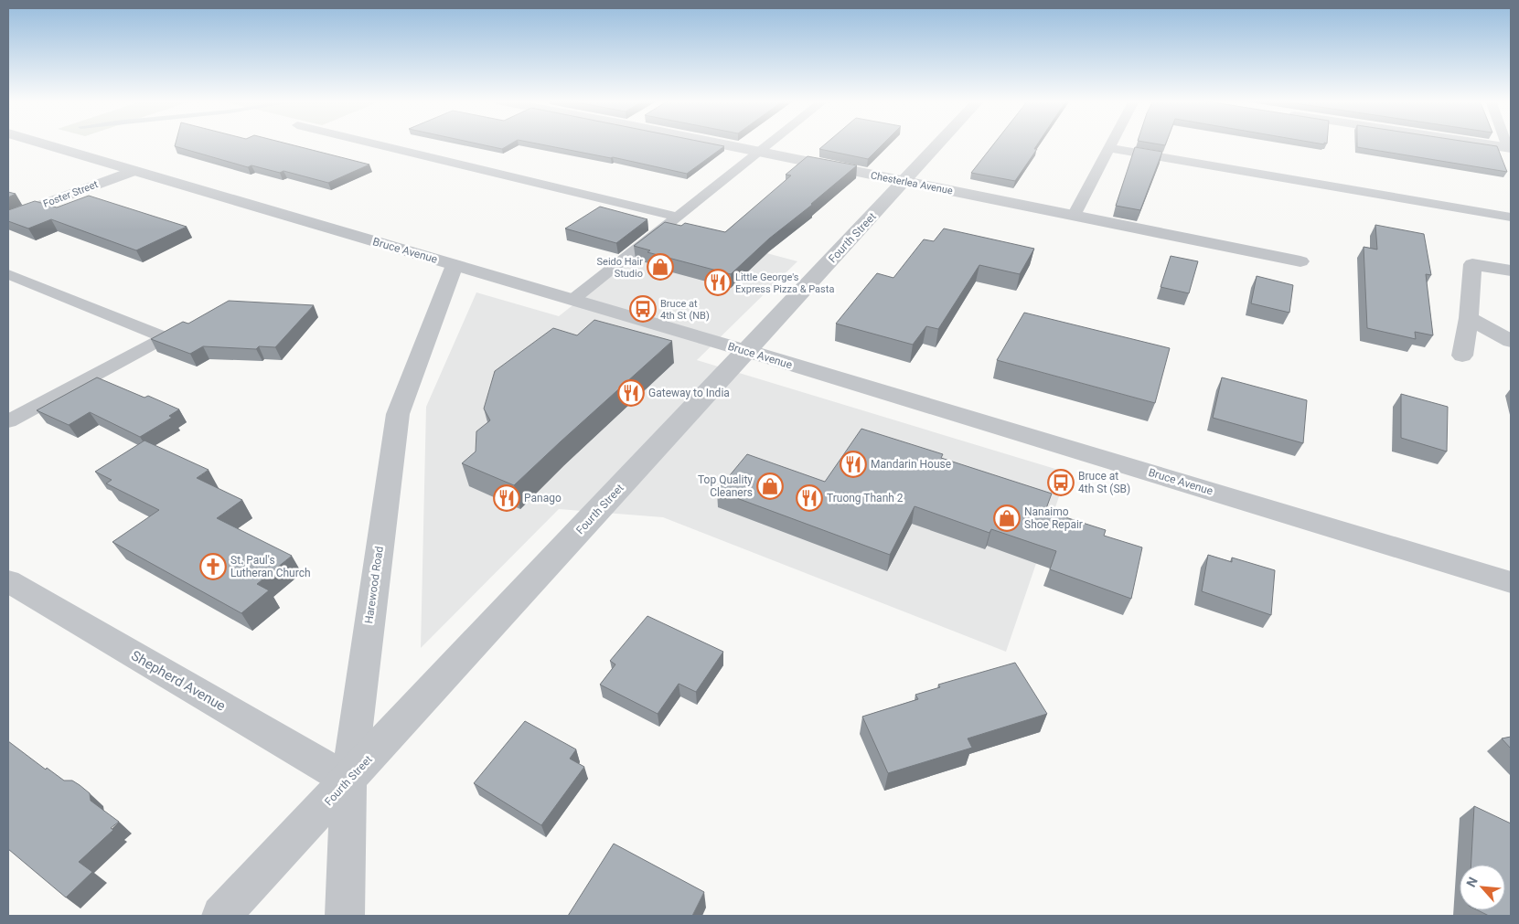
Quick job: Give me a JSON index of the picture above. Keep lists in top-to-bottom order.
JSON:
{
  "streets": {
    "street": [
      "Chesterlea Avenue",
      "Foster Street",
      "Fourth Street",
      "Bruce Avenue",
      "Harewood Road",
      "Shepherd Avenue"
    ]
  },
  "crossings": [
    ["Chesterlea Avenue", "Fourth Street"],
    ["Foster Street", "Bruce Avenue"],
    ["Fourth Street", "Bruce Avenue"],
    ["Fourth Street", "Harewood Road"],
    ["Fourth Street", "Shepherd Avenue"],
    ["Bruce Avenue", "Harewood Road"],
    ["Harewood Road", "Shepherd Avenue"]
  ],
  "places": {
    "shop": ["Seido Hair Studio", "Top Quality Cleaners", "Nanaimo Shoe Repair"],
    "restaurant": [
      "Little George's Express Pizza & Pasta",
      "Gateway to India",
      "Mandarin House",
      "Panago",
      "Truong Thanh 2"
    ],
    "bus stop": ["Bruce at 4th St (NB)", "Bruce at 4th St (SB)"],
    "church": ["St. Paul's Lutheran Church"]
  },
  "north": "top left"
}
